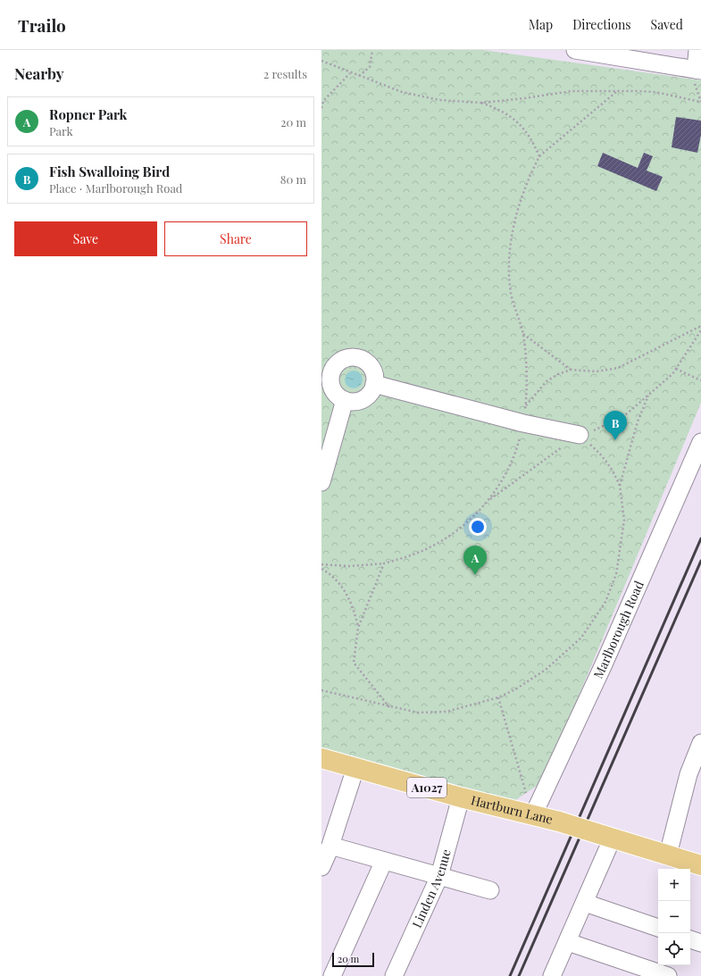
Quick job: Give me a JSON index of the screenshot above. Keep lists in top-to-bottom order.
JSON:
{
  "streets": {
    "main road": ["A1027", "Hartburn Lane"],
    "street": ["Marlborough Road", "Linden Avenue"]
  },
  "crossings": [
    ["Marlborough Road", "Hartburn Lane"],
    ["Hartburn Lane", "Linden Avenue"]
  ],
  "scale_bar": "20 m",
  "page": {
    "header": "Trailo",
    "nav": ["Map", "Directions", "Saved"],
    "heading": ["Nearby", "2 results"],
    "list": [
      {
        "mark": "A",
        "name": "Ropner Park",
        "note": "Park",
        "value": "20 m"
      },
      {
        "mark": "B",
        "name": "Fish Swalloing Bird",
        "note": "Place · Marlborough Road",
        "value": "80 m"
      }
    ],
    "buttons": ["Save", "Share"],
    "pins": ["B", "A"],
    "map_buttons": ["+", "−"],
    "scale": "20 m"
  }
}
